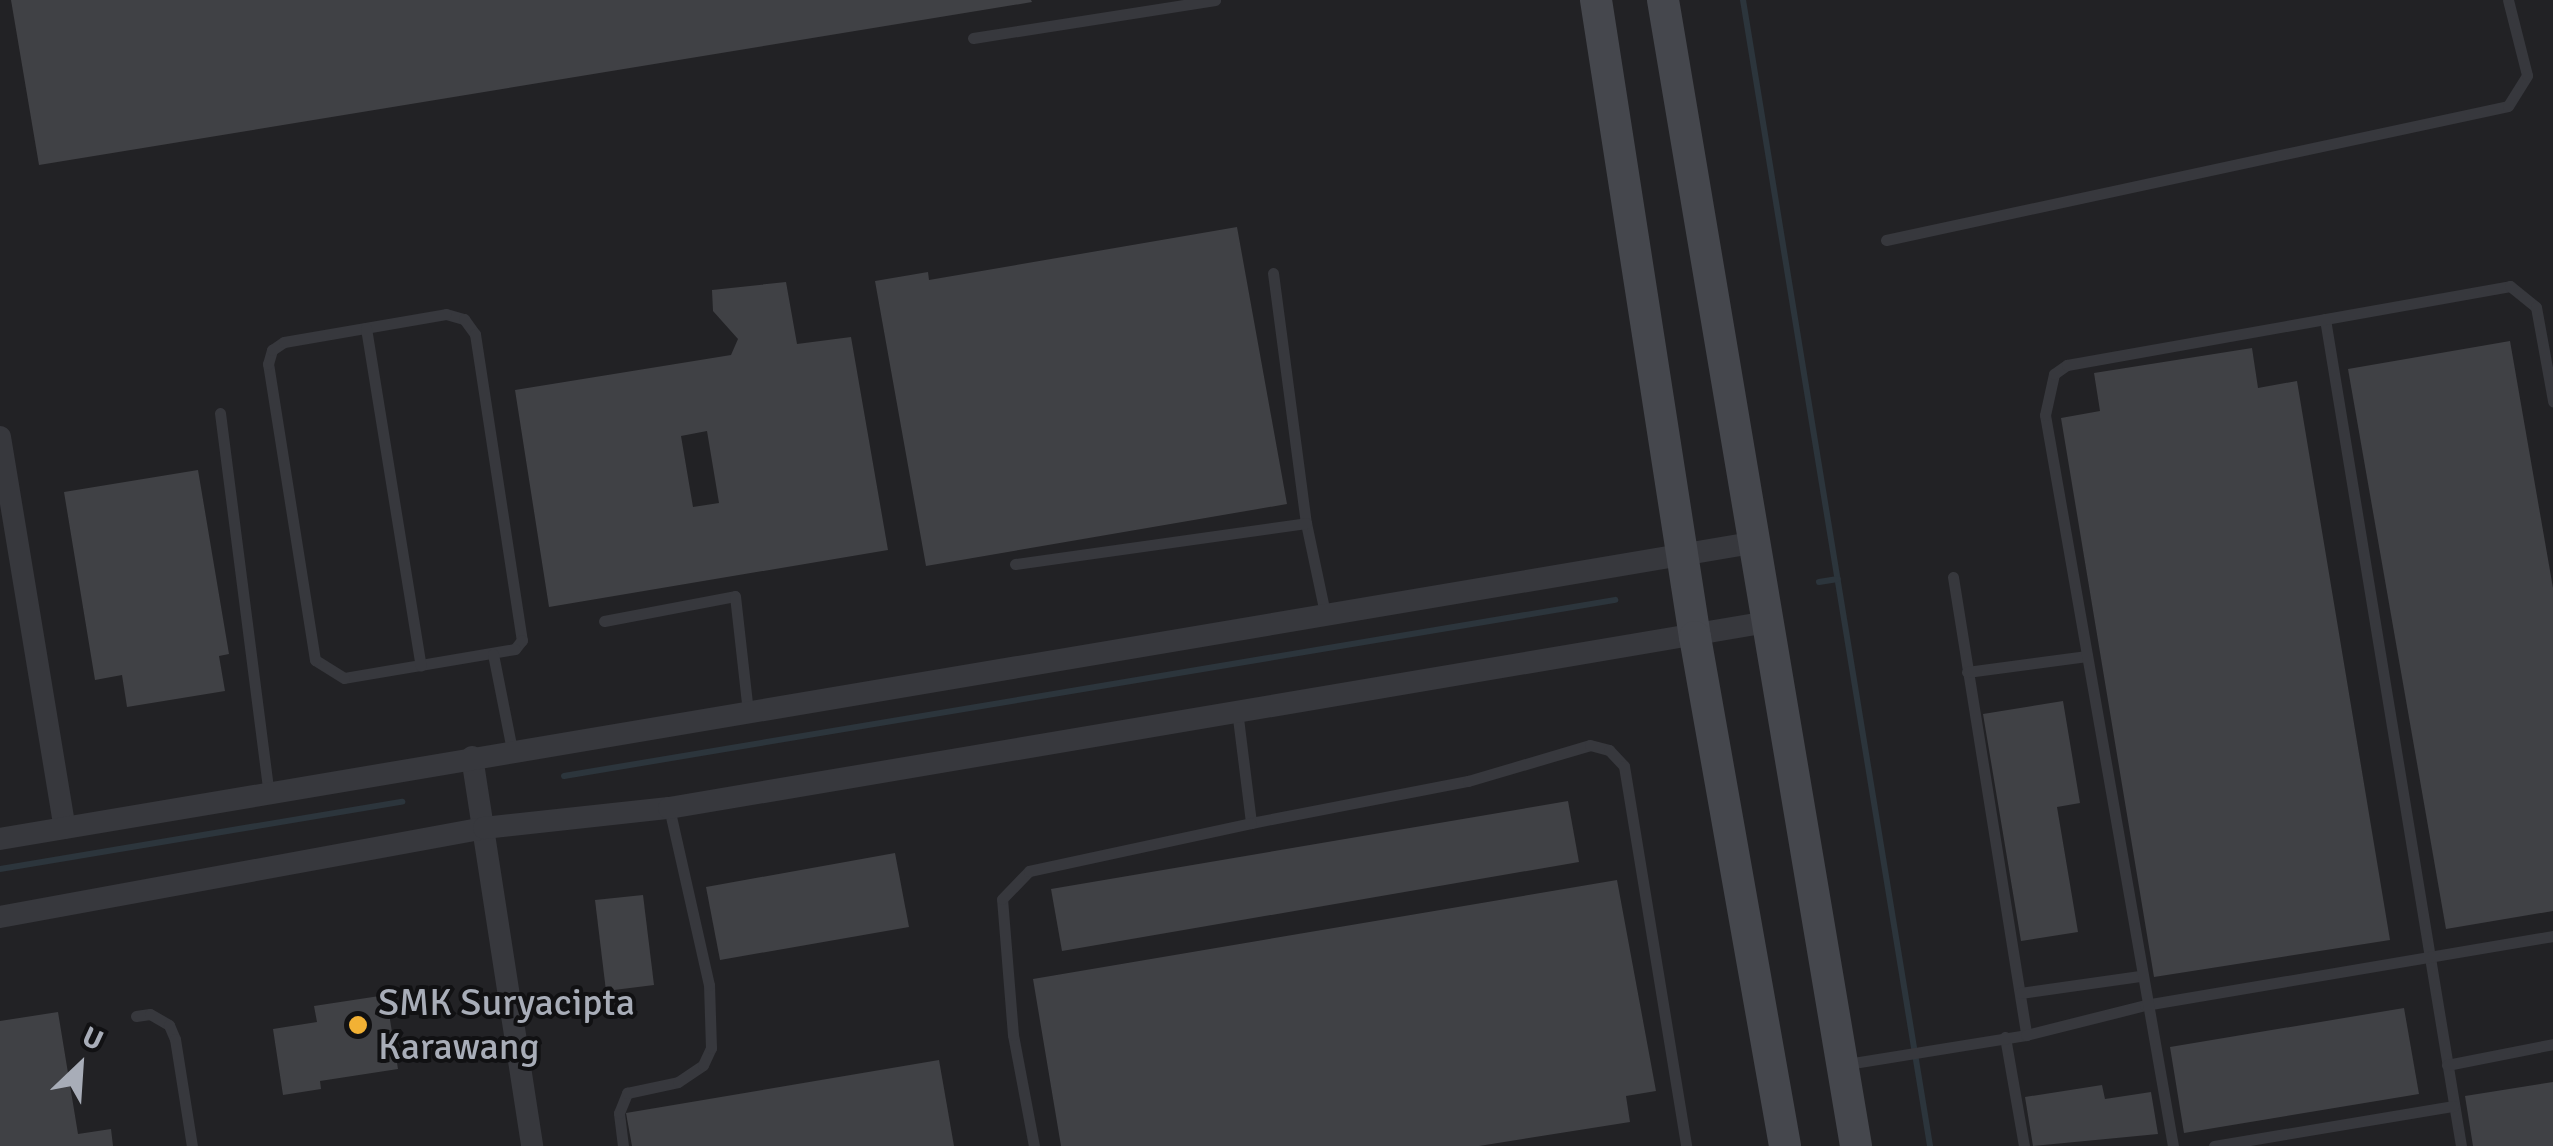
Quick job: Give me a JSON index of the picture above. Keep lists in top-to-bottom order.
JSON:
{
  "places": ["SMK Suryacipta Karawang"],
  "north": "top right"
}
